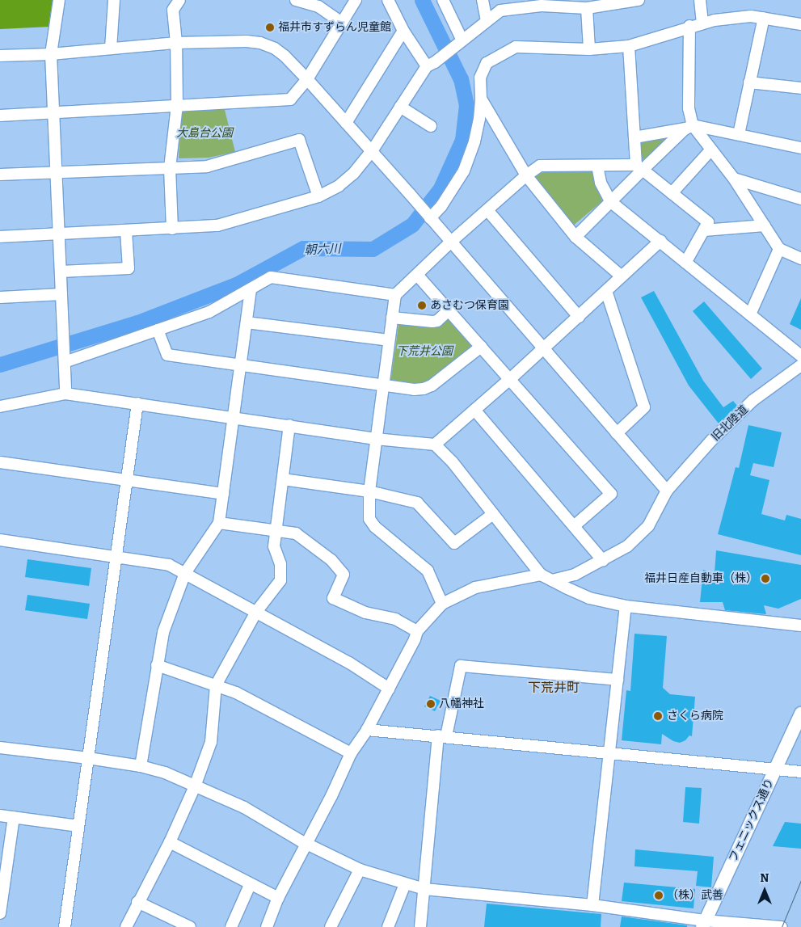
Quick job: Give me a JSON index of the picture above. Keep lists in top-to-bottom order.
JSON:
{
  "streets": {
    "main road": ["フェニックス通り"],
    "street": ["旧北陸道"]
  },
  "districts": ["下荒井町"],
  "water": ["朝六川"],
  "parks": ["大島台公園", "下荒井公園"],
  "places": [
    "福井市すずらん児童館",
    "あさむつ保育園",
    "福井日産自動車（株）",
    "八幡神社",
    "さくら病院",
    "（株）武善"
  ],
  "north": "top"
}
